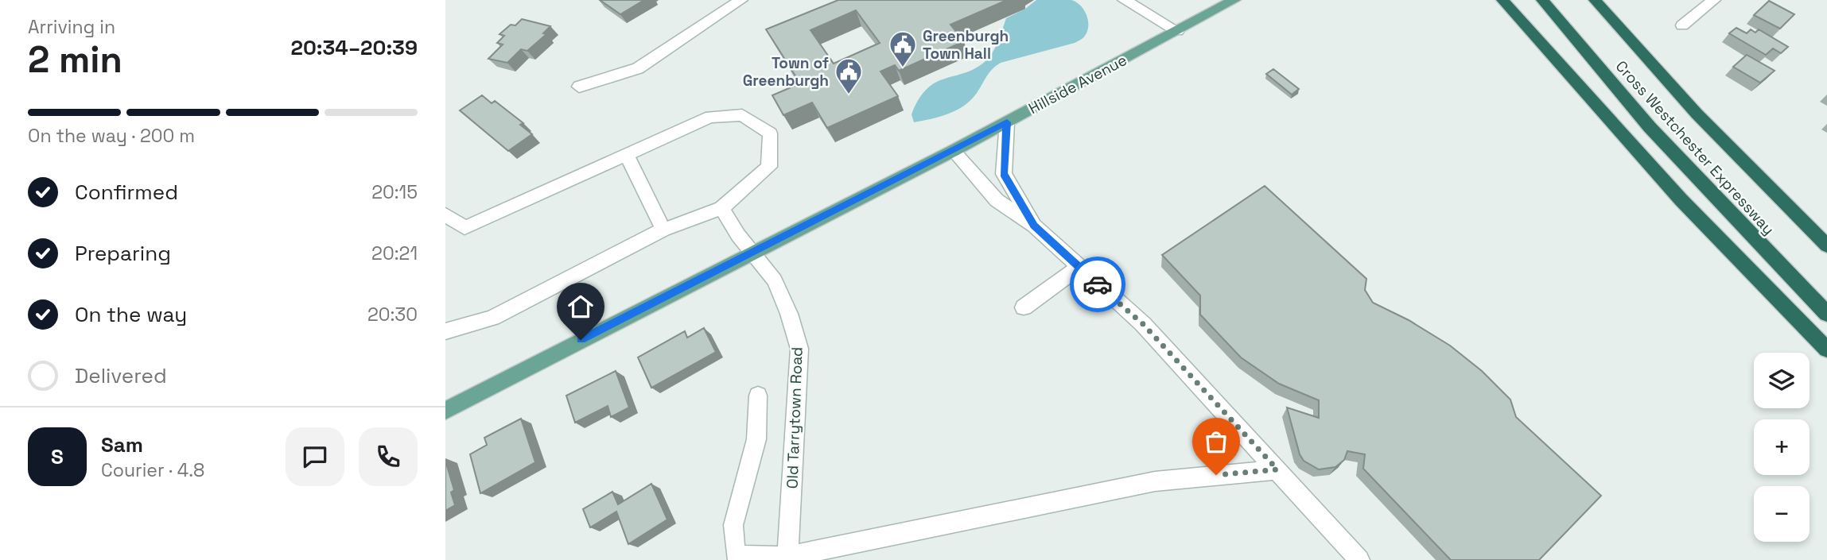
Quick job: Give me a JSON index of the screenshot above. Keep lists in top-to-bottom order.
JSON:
{
  "streets": {
    "highway": ["Cross Westchester Expressway"],
    "main road": ["Hillside Avenue"],
    "street": ["Old Tarrytown Road"]
  },
  "crossings": [
    ["Hillside Avenue", "Old Tarrytown Road"]
  ],
  "places": {
    "public building": ["Greenburgh Town Hall", "Town of Greenburgh"]
  },
  "page": {
    "heading": ["2 min", "Arriving in", "20:34–20:39"],
    "panel": ["Sam", "Courier · 4.8"],
    "bar": "On the way · 200 m",
    "list": [
      ["Confirmed", "20:15"],
      ["Preparing", "20:21"],
      ["On the way", "20:30"],
      "Delivered"
    ],
    "map_buttons": ["+", "−"],
    "round": "S"
  }
}
